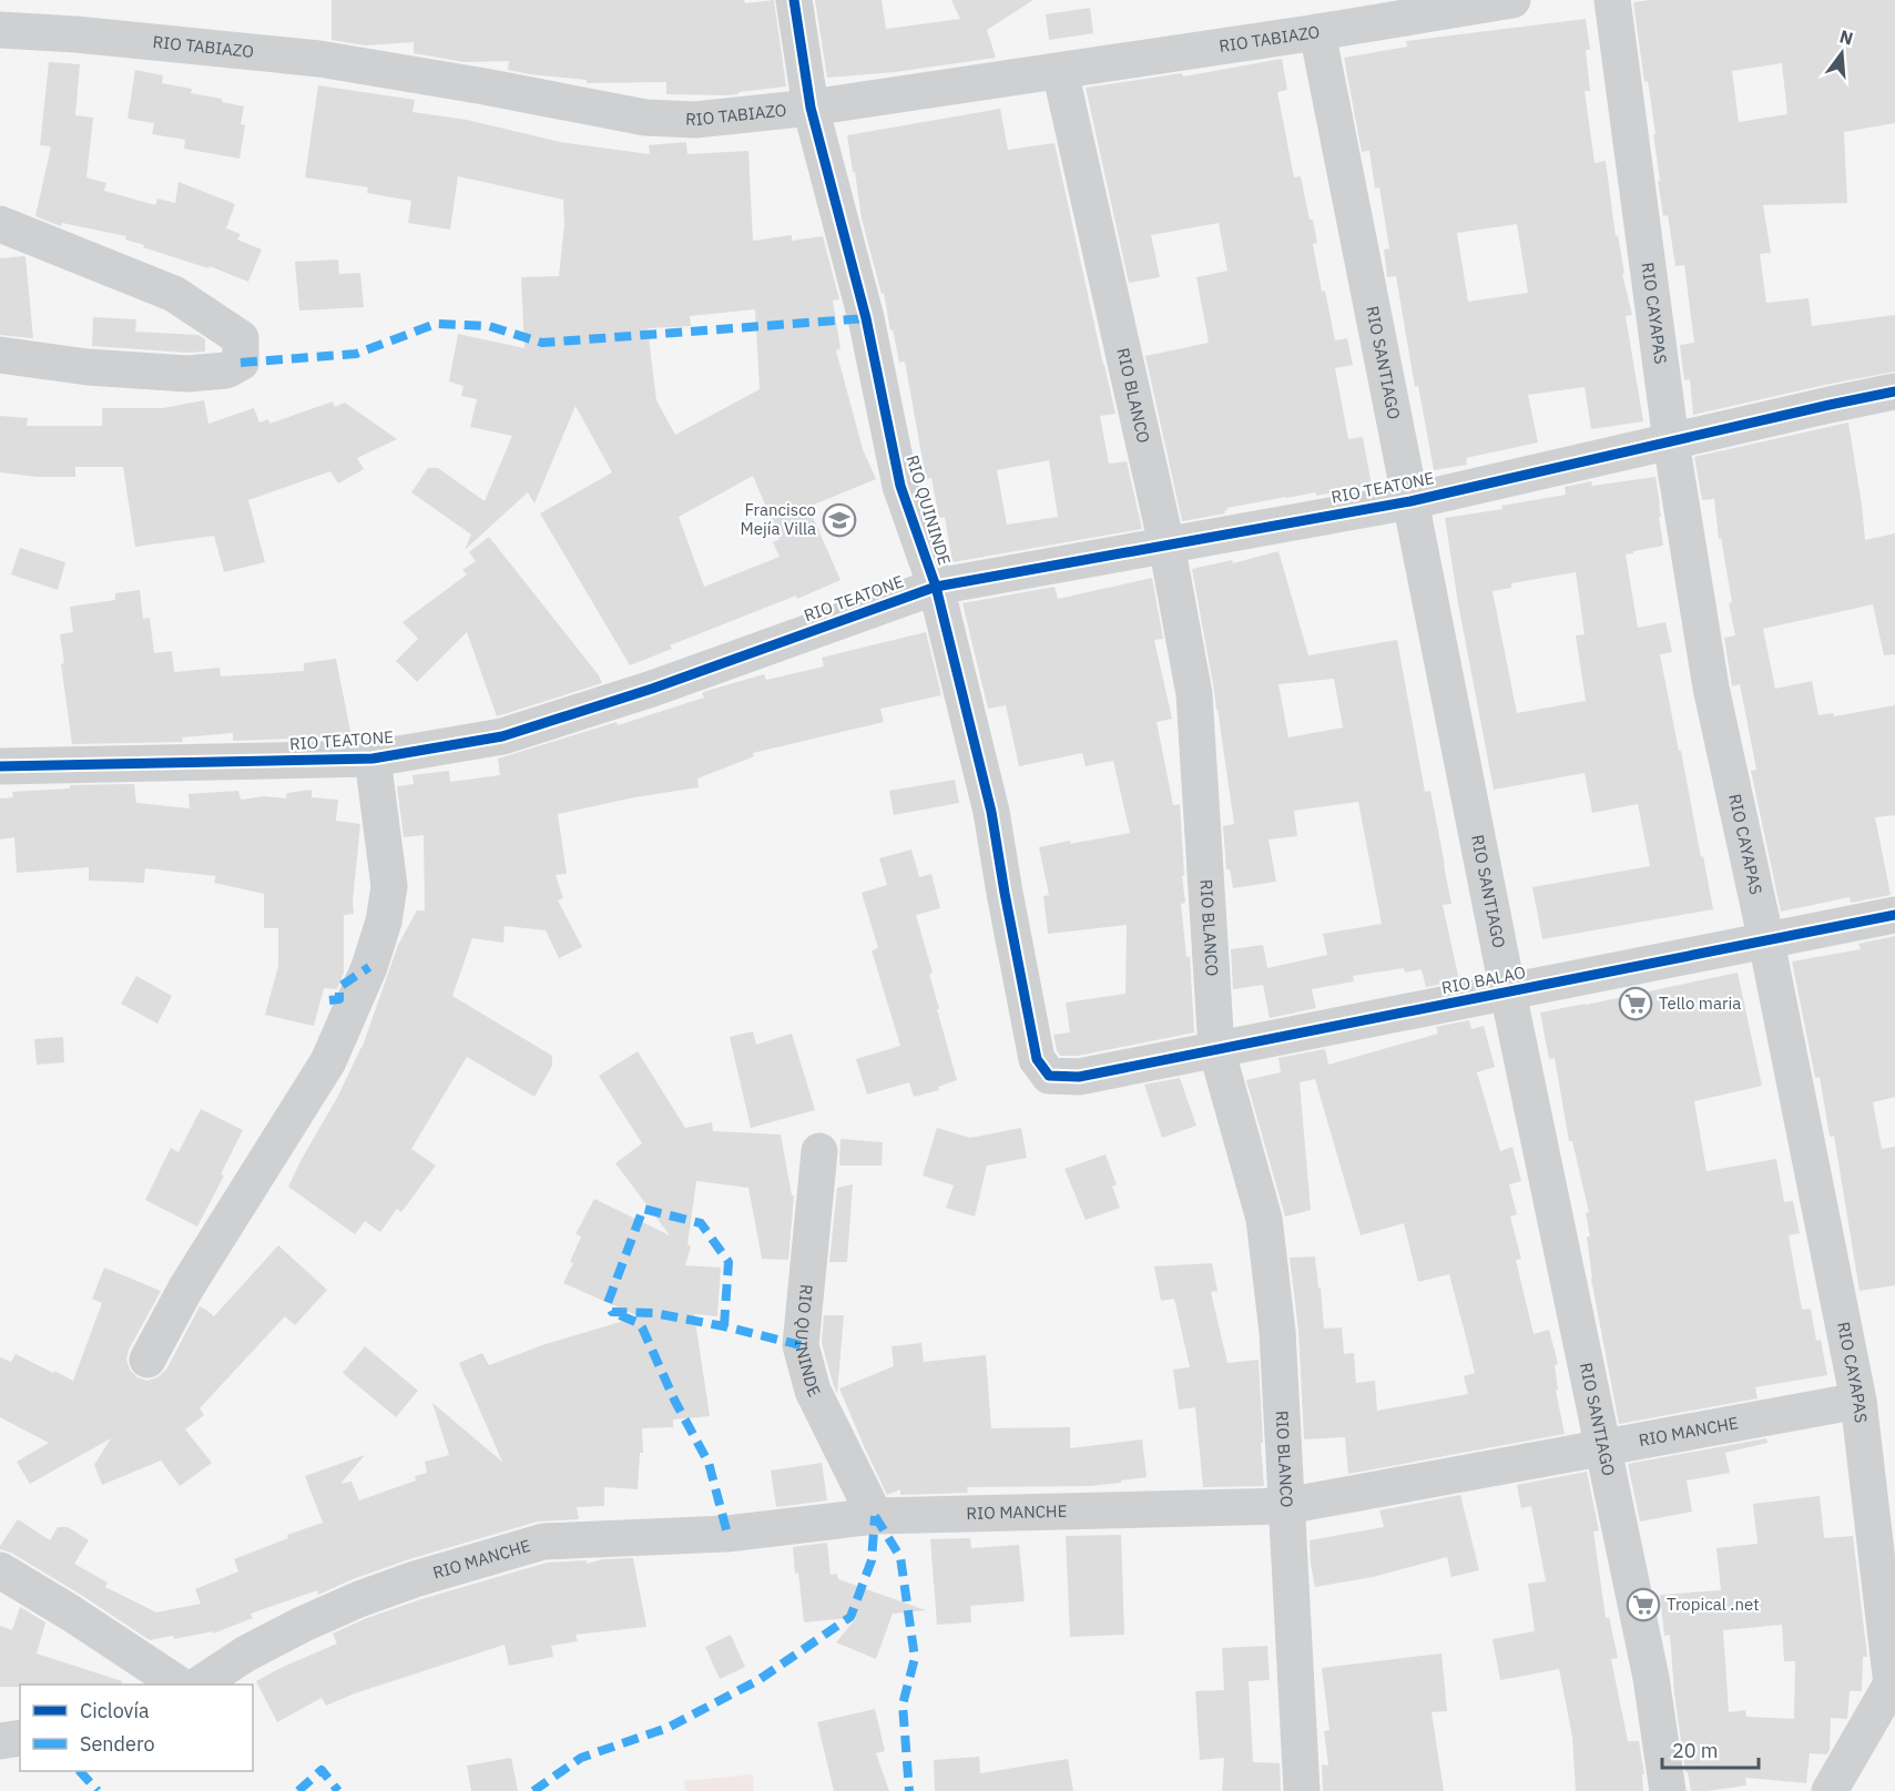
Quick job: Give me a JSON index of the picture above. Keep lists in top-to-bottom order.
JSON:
{
  "streets": {
    "street": [
      "RIO TABIAZO",
      "RIO CAYAPAS",
      "RIO SANTIAGO",
      "RIO BLANCO",
      "RIO TEATONE",
      "RIO QUININDE",
      "RIO BALAO",
      "RIO MANCHE"
    ]
  },
  "crossings": [
    ["RIO TABIAZO", "RIO SANTIAGO"],
    ["RIO TABIAZO", "RIO BLANCO"],
    ["RIO TABIAZO", "RIO QUININDE"],
    ["RIO CAYAPAS", "RIO TEATONE"],
    ["RIO CAYAPAS", "RIO BALAO"],
    ["RIO CAYAPAS", "RIO MANCHE"],
    ["RIO SANTIAGO", "RIO TEATONE"],
    ["RIO SANTIAGO", "RIO BALAO"],
    ["RIO SANTIAGO", "RIO MANCHE"],
    ["RIO BLANCO", "RIO TEATONE"],
    ["RIO BLANCO", "RIO BALAO"],
    ["RIO BLANCO", "RIO MANCHE"],
    ["RIO TEATONE", "RIO QUININDE"],
    ["RIO QUININDE", "RIO BALAO"],
    ["RIO QUININDE", "RIO MANCHE"]
  ],
  "places": {
    "school or university": ["Francisco Mejía Villa"],
    "supermarket": ["Tello maria", "Tropical .net"]
  },
  "legend": ["Ciclovía", "Sendero"],
  "scale_bar": "20 m",
  "north": "top"
}
